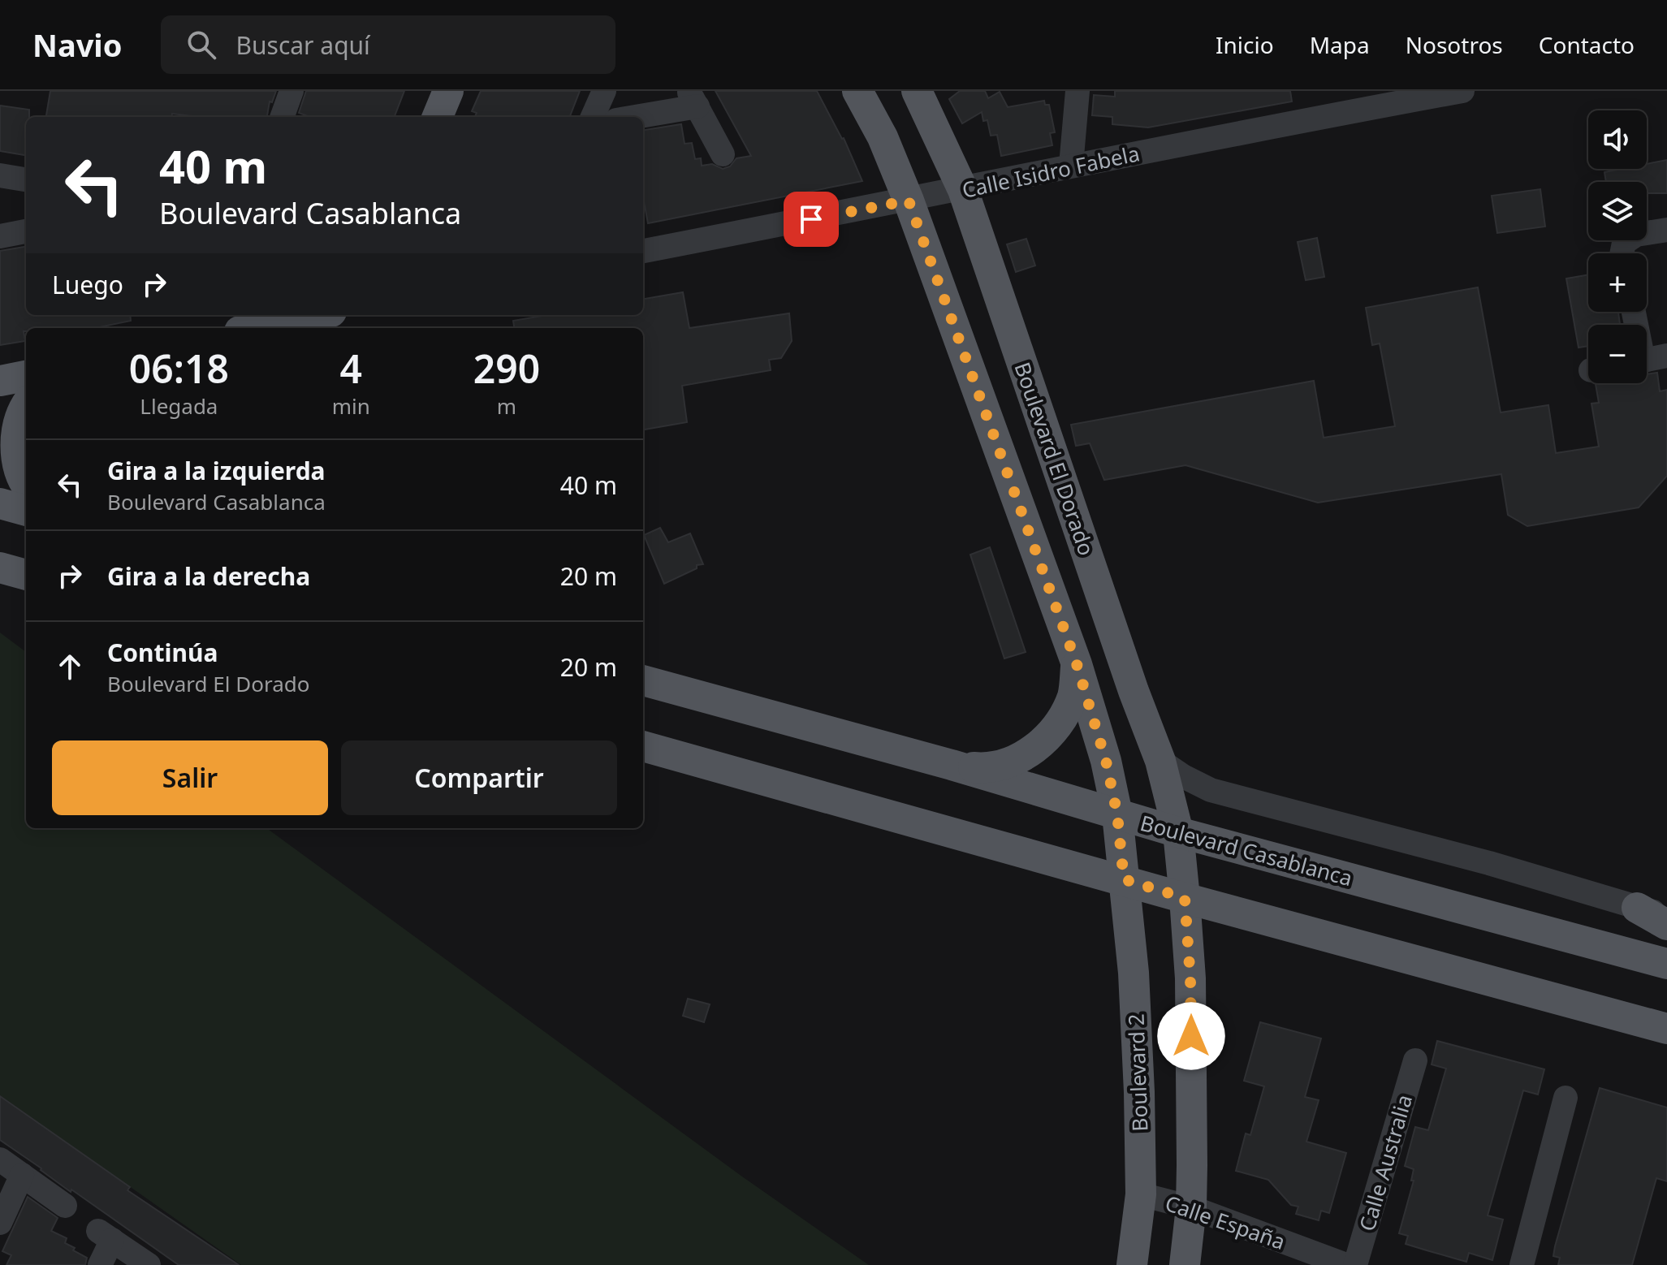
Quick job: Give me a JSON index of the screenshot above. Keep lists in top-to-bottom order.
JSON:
{
  "streets": {
    "main road": ["Boulevard El Dorado", "Boulevard Casablanca", "Boulevard 2"],
    "street": ["Calle Isidro Fabela", "Calle Australia", "Calle España"]
  },
  "crossings": [
    ["Calle Isidro Fabela", "Boulevard El Dorado"],
    ["Boulevard El Dorado", "Boulevard Casablanca"],
    ["Boulevard Casablanca", "Boulevard 2"],
    ["Boulevard 2", "Calle España"]
  ],
  "page": {
    "header": "Navio",
    "search": "Buscar aquí",
    "nav": [
      "Inicio",
      "Mapa",
      "Nosotros",
      "Contacto"
    ],
    "map_buttons": ["+", "−"],
    "turn": ["40 m", "Boulevard Casablanca"],
    "then": "Luego",
    "eta": [
      "06:18",
      "Llegada",
      "4",
      "min",
      "290",
      "m"
    ],
    "list": [
      {
        "name": "Gira a la izquierda",
        "note": "Boulevard Casablanca",
        "value": "40 m"
      },
      {
        "name": "Gira a la derecha",
        "value": "20 m"
      },
      {
        "name": "Continúa",
        "note": "Boulevard El Dorado",
        "value": "20 m"
      }
    ],
    "buttons": ["Salir", "Compartir"]
  }
}
